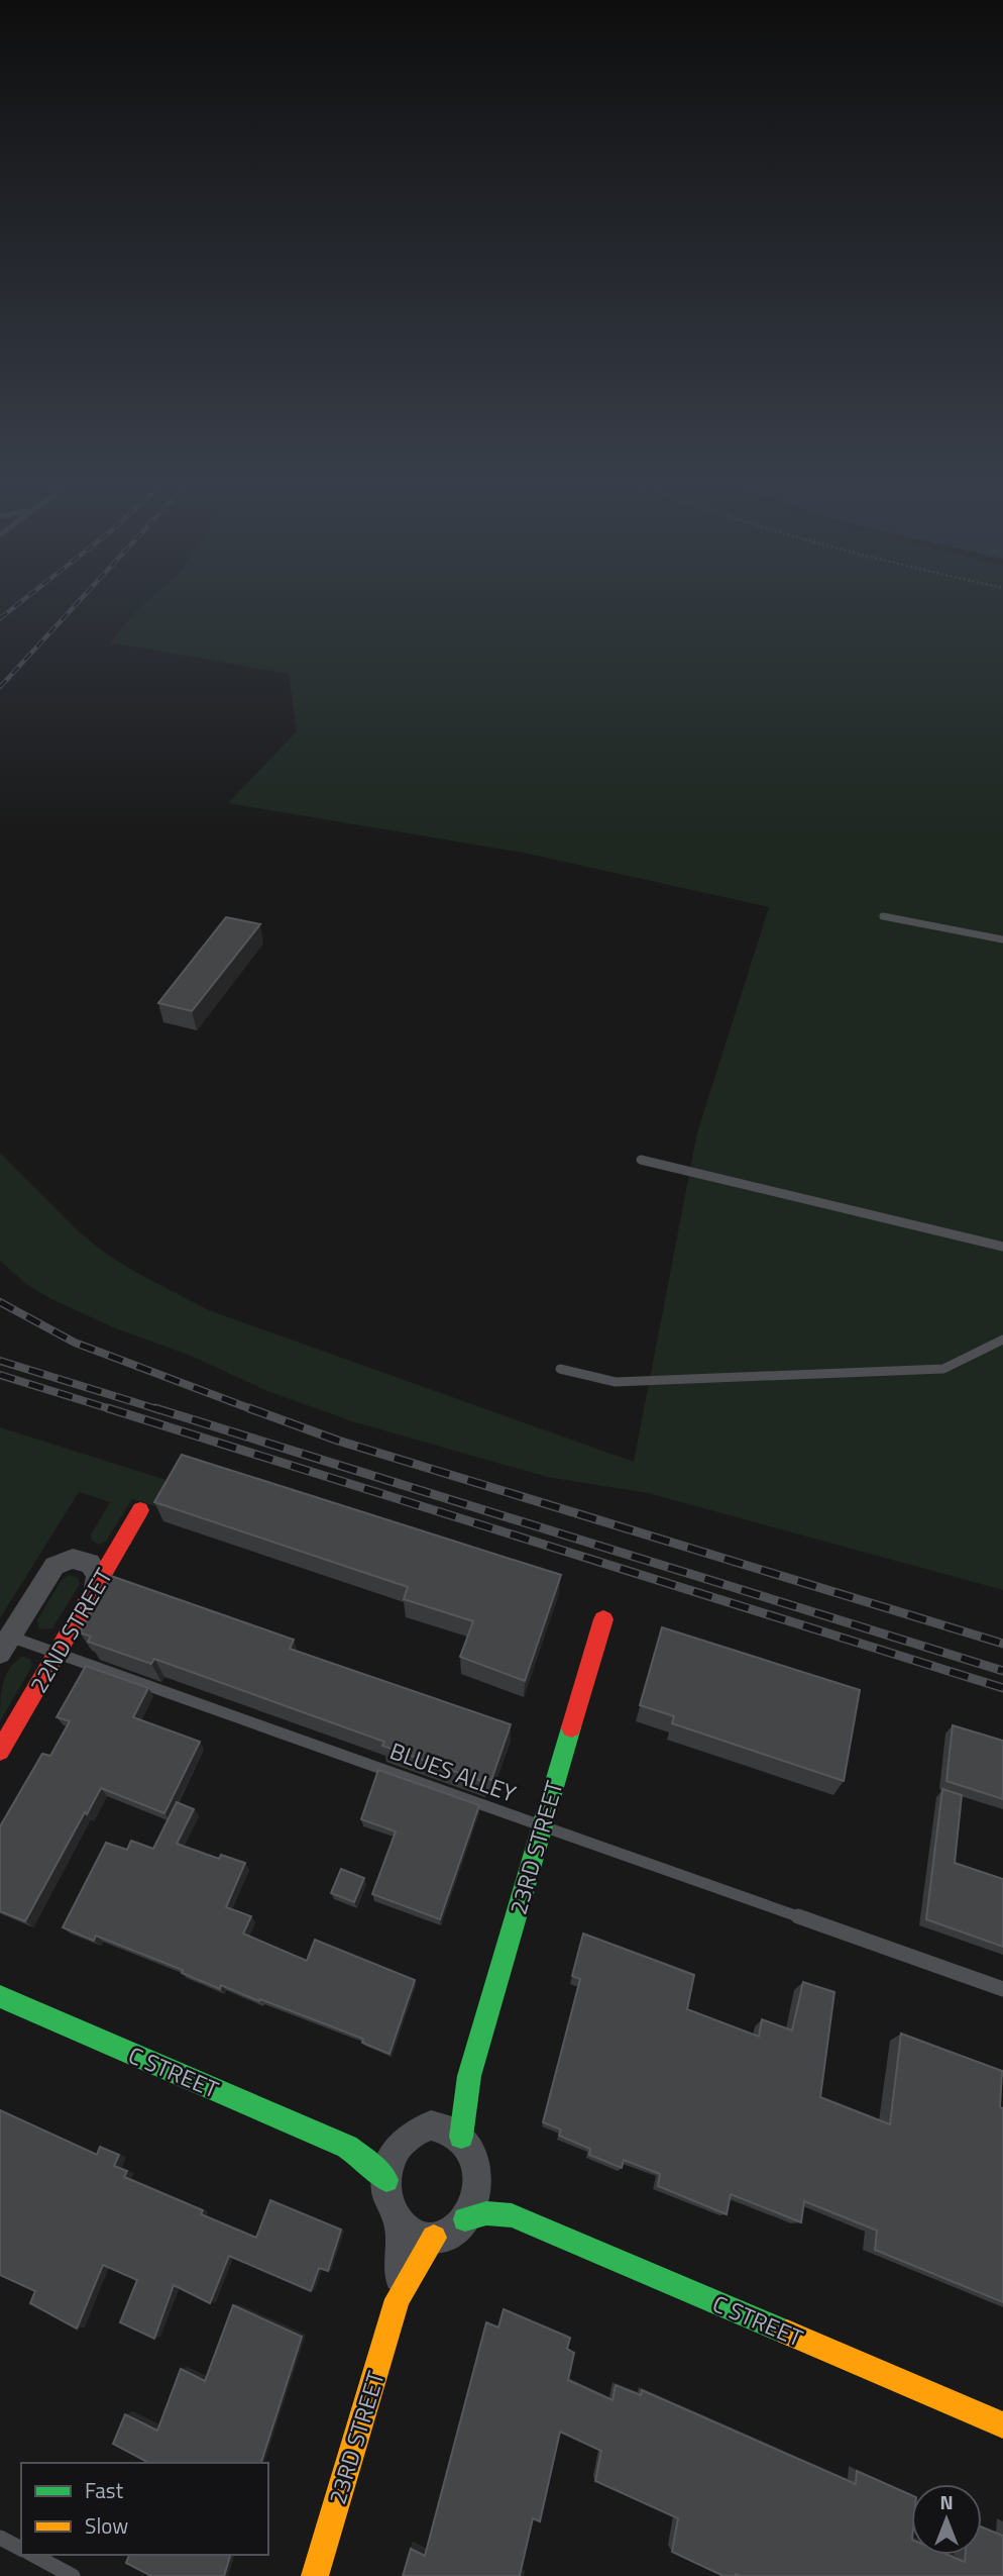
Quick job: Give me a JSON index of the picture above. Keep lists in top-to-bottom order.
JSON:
{
  "streets": {
    "street": ["22ND STREET", "23RD STREET", "C STREET"],
    "lane": ["BLUES ALLEY"]
  },
  "crossings": [
    ["22ND STREET", "BLUES ALLEY"],
    ["BLUES ALLEY", "23RD STREET"],
    ["23RD STREET", "C STREET"]
  ],
  "legend": ["Fast", "Slow"],
  "north": "top"
}
